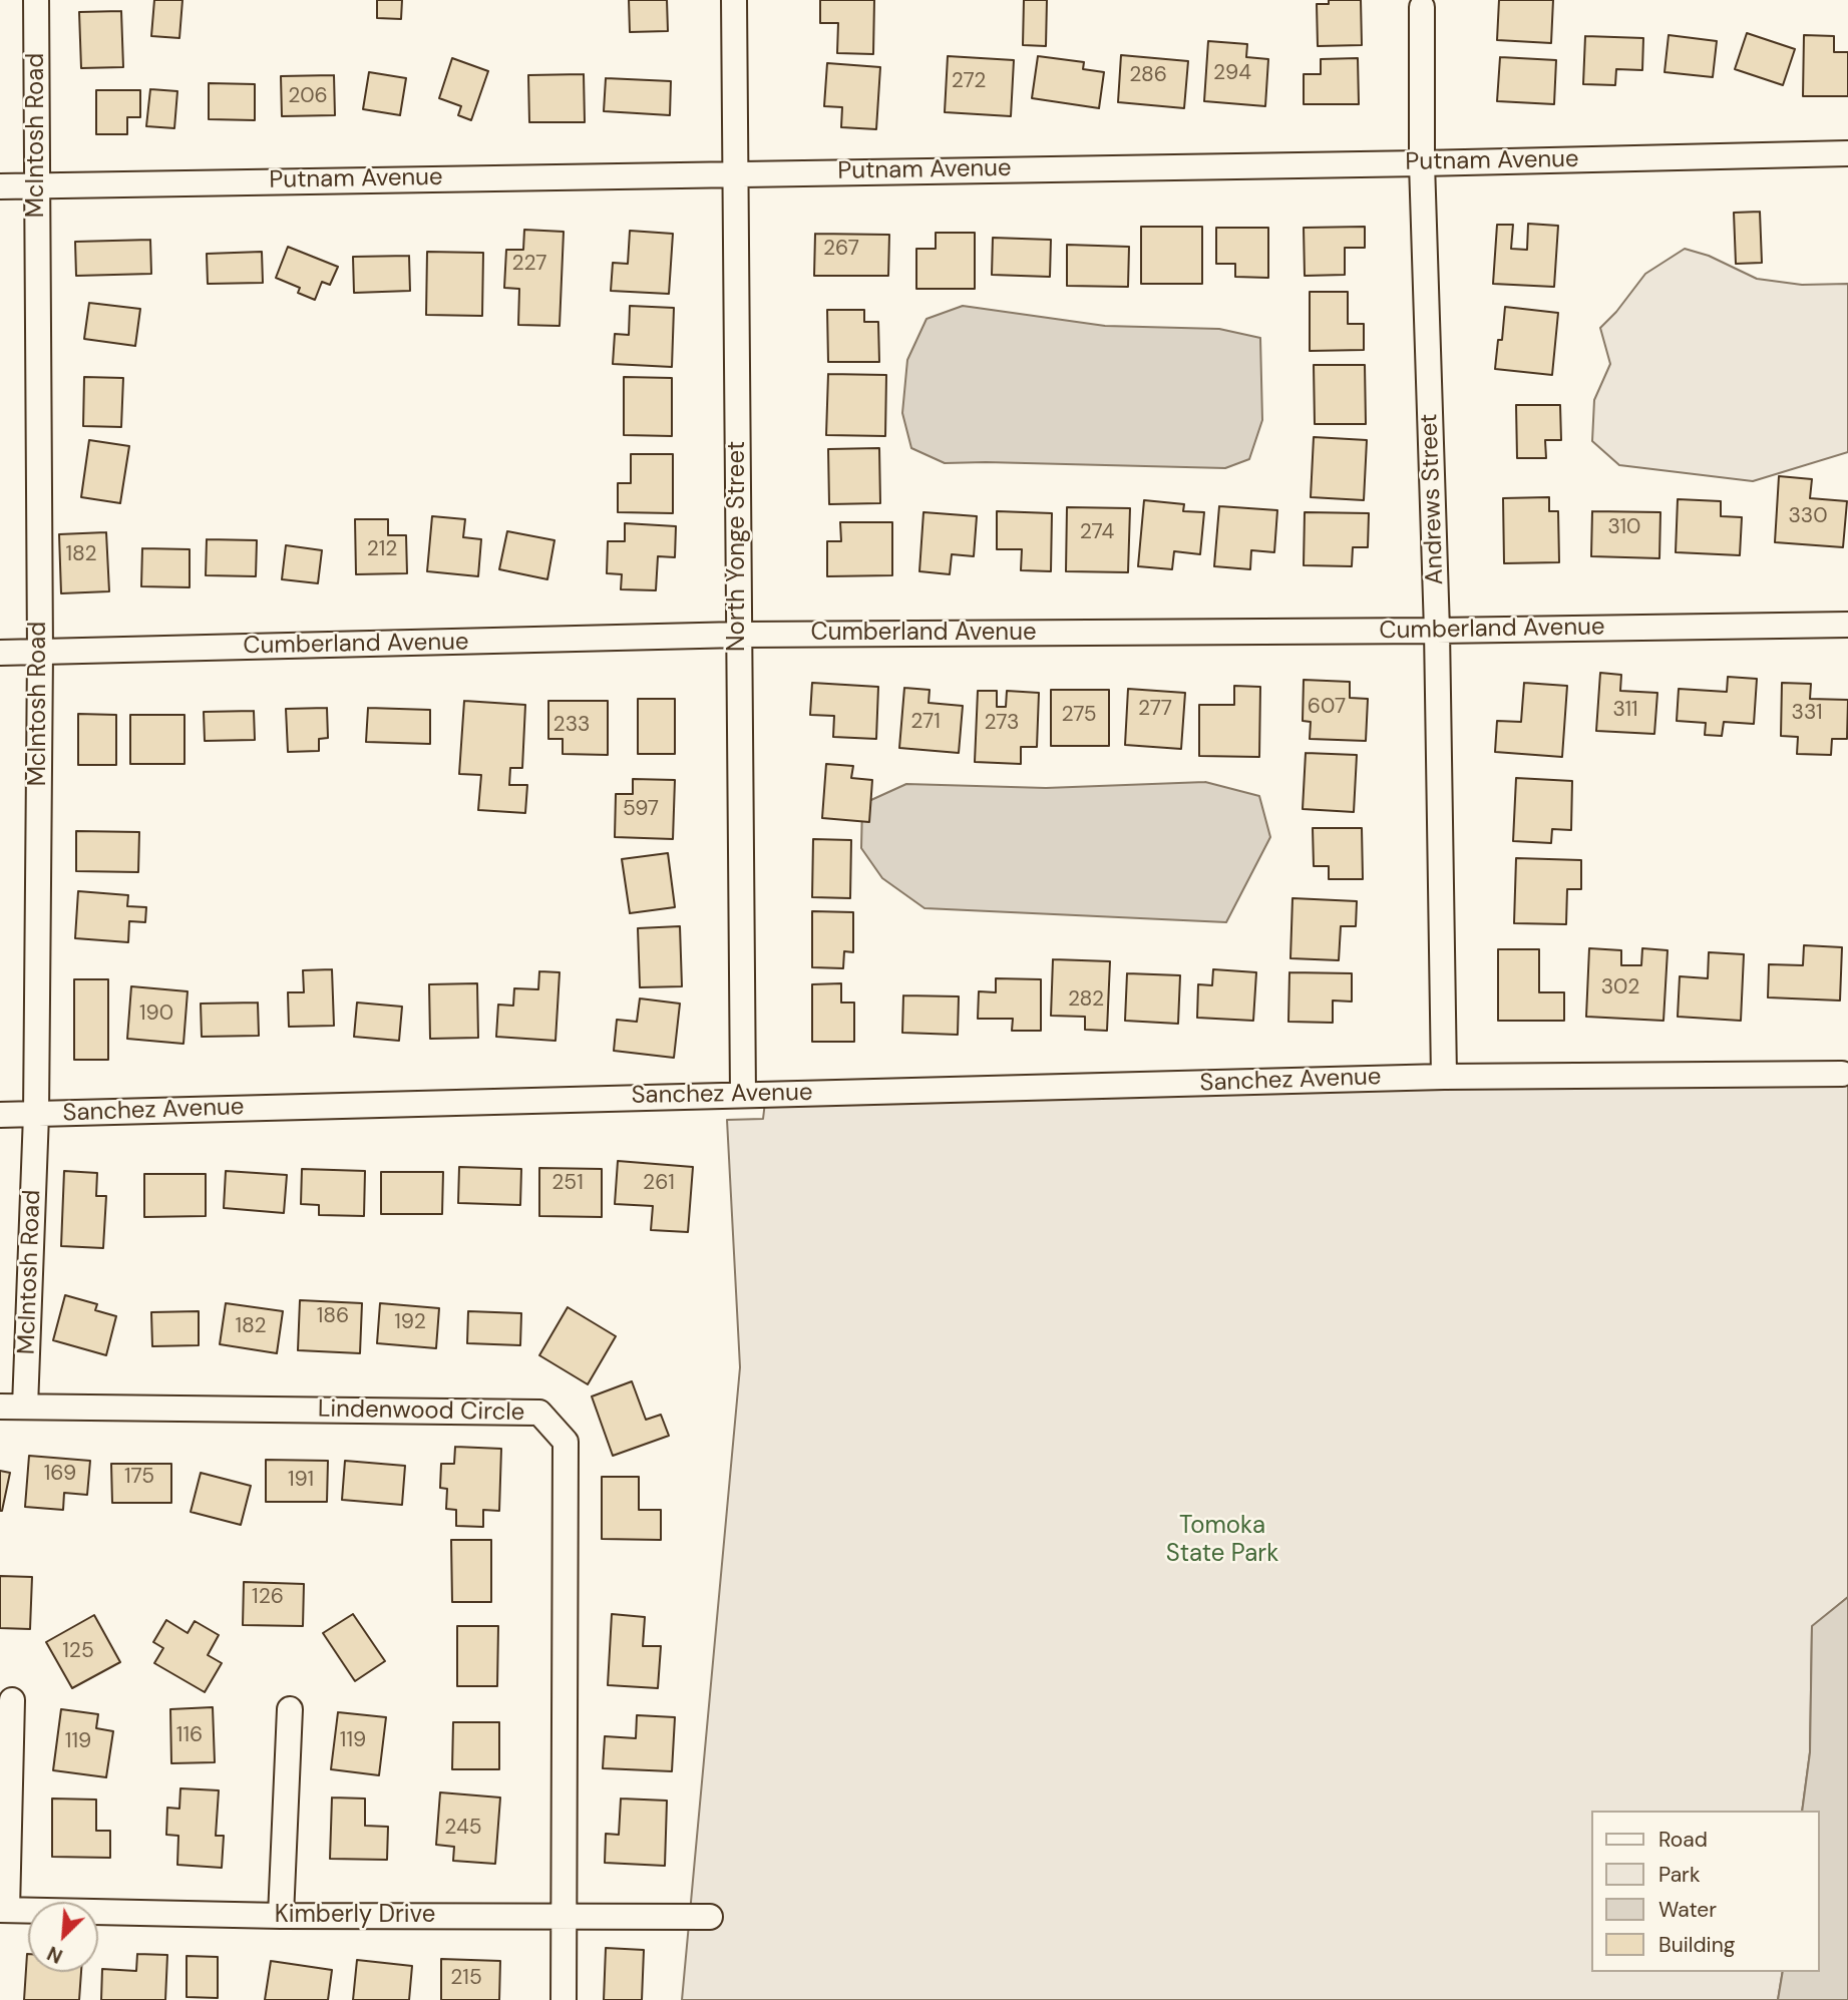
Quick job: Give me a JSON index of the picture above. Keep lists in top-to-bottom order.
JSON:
{
  "streets": {
    "street": [
      "McIntosh Road",
      "Putnam Avenue",
      "Andrews Street",
      "North Yonge Street",
      "Cumberland Avenue",
      "Sanchez Avenue",
      "Lindenwood Circle",
      "Kimberly Drive"
    ]
  },
  "crossings": [
    ["McIntosh Road", "Putnam Avenue"],
    ["McIntosh Road", "Cumberland Avenue"],
    ["McIntosh Road", "Sanchez Avenue"],
    ["McIntosh Road", "Lindenwood Circle"],
    ["Putnam Avenue", "Andrews Street"],
    ["Putnam Avenue", "North Yonge Street"],
    ["Andrews Street", "Cumberland Avenue"],
    ["Andrews Street", "Sanchez Avenue"],
    ["North Yonge Street", "Cumberland Avenue"],
    ["North Yonge Street", "Sanchez Avenue"],
    ["Lindenwood Circle", "Kimberly Drive"]
  ],
  "parks": ["Tomoka State Park"],
  "house_numbers": [
    "294",
    "286",
    "272",
    "206",
    "267",
    "227",
    "330",
    "310",
    "274",
    "212",
    "182",
    "607",
    "277",
    "311",
    "331",
    "275",
    "271",
    "273",
    "233",
    "597",
    "302",
    "282",
    "190",
    "251",
    "261",
    "186",
    "192",
    "182",
    "169",
    "175",
    "191",
    "126",
    "125",
    "116",
    "119",
    "119",
    "245",
    "215"
  ],
  "legend": [
    "Road",
    "Park",
    "Water",
    "Building"
  ],
  "north": "bottom left"
}
